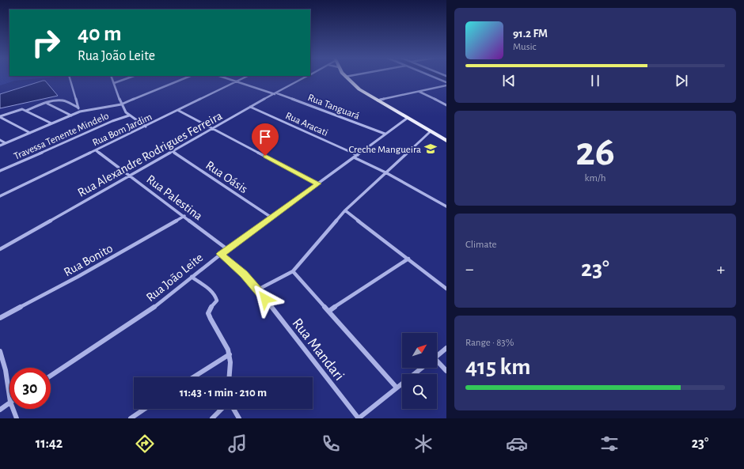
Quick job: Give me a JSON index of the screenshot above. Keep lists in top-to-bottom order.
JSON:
{
  "streets": {
    "street": [
      "Rua Tanguará",
      "Rua Aracati",
      "Rua Bom Jardim",
      "Travessa Tenente Mindelo",
      "Rua Alexandre Rodrigues Ferreira",
      "Rua Oásis",
      "Rua Palestina",
      "Rua Bonito",
      "Rua João Leite",
      "Rua Mandari"
    ]
  },
  "crossings": [
    ["Rua Tanguará", "Rua Bom Jardim"],
    ["Rua Tanguará", "Rua Alexandre Rodrigues Ferreira"],
    ["Rua Tanguará", "Rua João Leite"],
    ["Rua Aracati", "Rua Alexandre Rodrigues Ferreira"],
    ["Rua Aracati", "Rua João Leite"],
    ["Rua Bom Jardim", "Rua Palestina"],
    ["Rua Alexandre Rodrigues Ferreira", "Rua Oásis"],
    ["Rua Alexandre Rodrigues Ferreira", "Rua Palestina"],
    ["Rua Oásis", "Rua João Leite"],
    ["Rua Palestina", "Rua Bonito"],
    ["Rua Palestina", "Rua João Leite"],
    ["Rua João Leite", "Rua Mandari"]
  ],
  "places": {
    "school or university": ["Creche Mangueira"]
  },
  "north": "top right",
  "page": {
    "turn": ["40 m", "Rua João Leite"],
    "song": ["91.2 FM", "Music"],
    "tile": [
      ["26", "km/h"],
      "Climate",
      ["Range · 83%", "415 km"]
    ],
    "heat": ["−", "23°", "+"],
    "limit": "30",
    "trip": "11:43 · 1 min · 210 m",
    "tabs": ["11:42", "23°"]
  }
}
